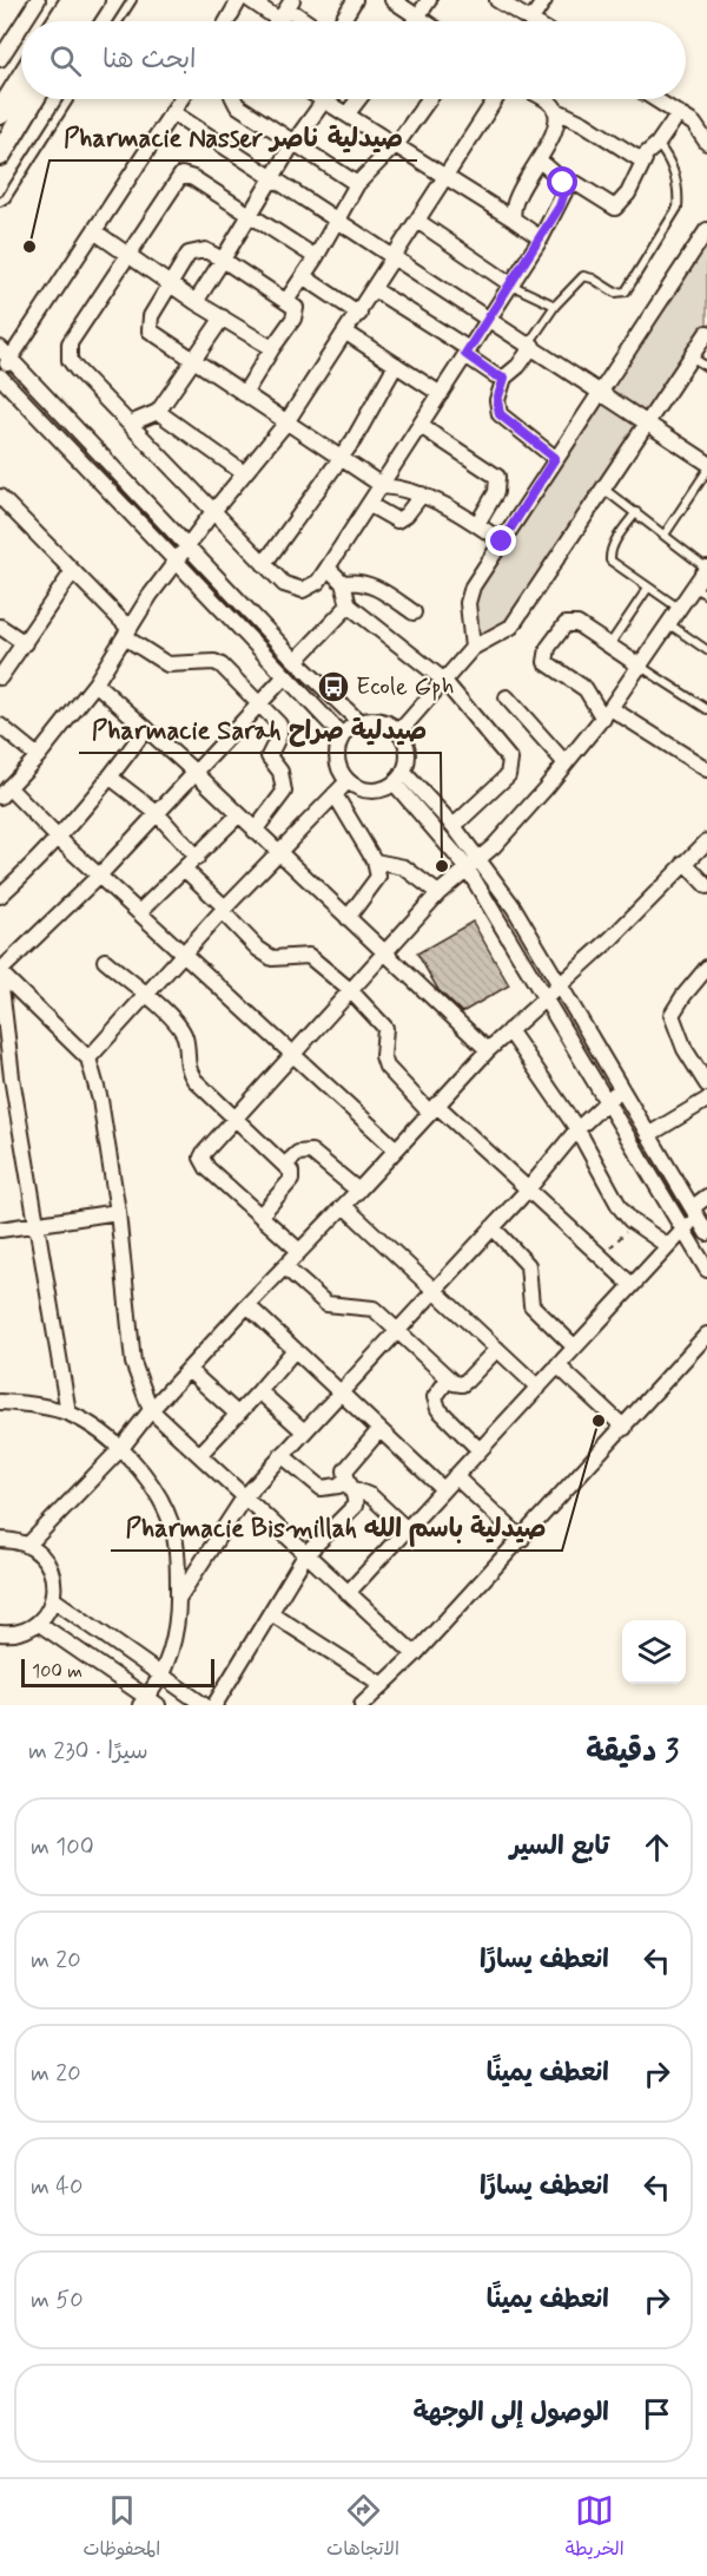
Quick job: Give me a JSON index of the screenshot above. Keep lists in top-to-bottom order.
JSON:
{
  "places": {
    "other": ["Pharmacie Nasser صيدلية ناصر", "Pharmacie Sarah صيدلية صراح", "Pharmacie Bismillah صيدلية باسم الله"],
    "bus stop": ["Ecole Gph"]
  },
  "scale_bar": "100 m",
  "page": {
    "search": "ابحث هنا",
    "scale": "100 m",
    "heading": ["3 دقيقة", "سيرًا · 230 m"],
    "list": [
      ["تابع السير", "100 m"],
      ["انعطف يسارًا", "20 m"],
      ["انعطف يمينًا", "20 m"],
      ["انعطف يسارًا", "40 m"],
      ["انعطف يمينًا", "50 m"],
      "الوصول إلى الوجهة"
    ],
    "nav": ["الخريطة", "الاتجاهات", "المحفوظات"]
  }
}
